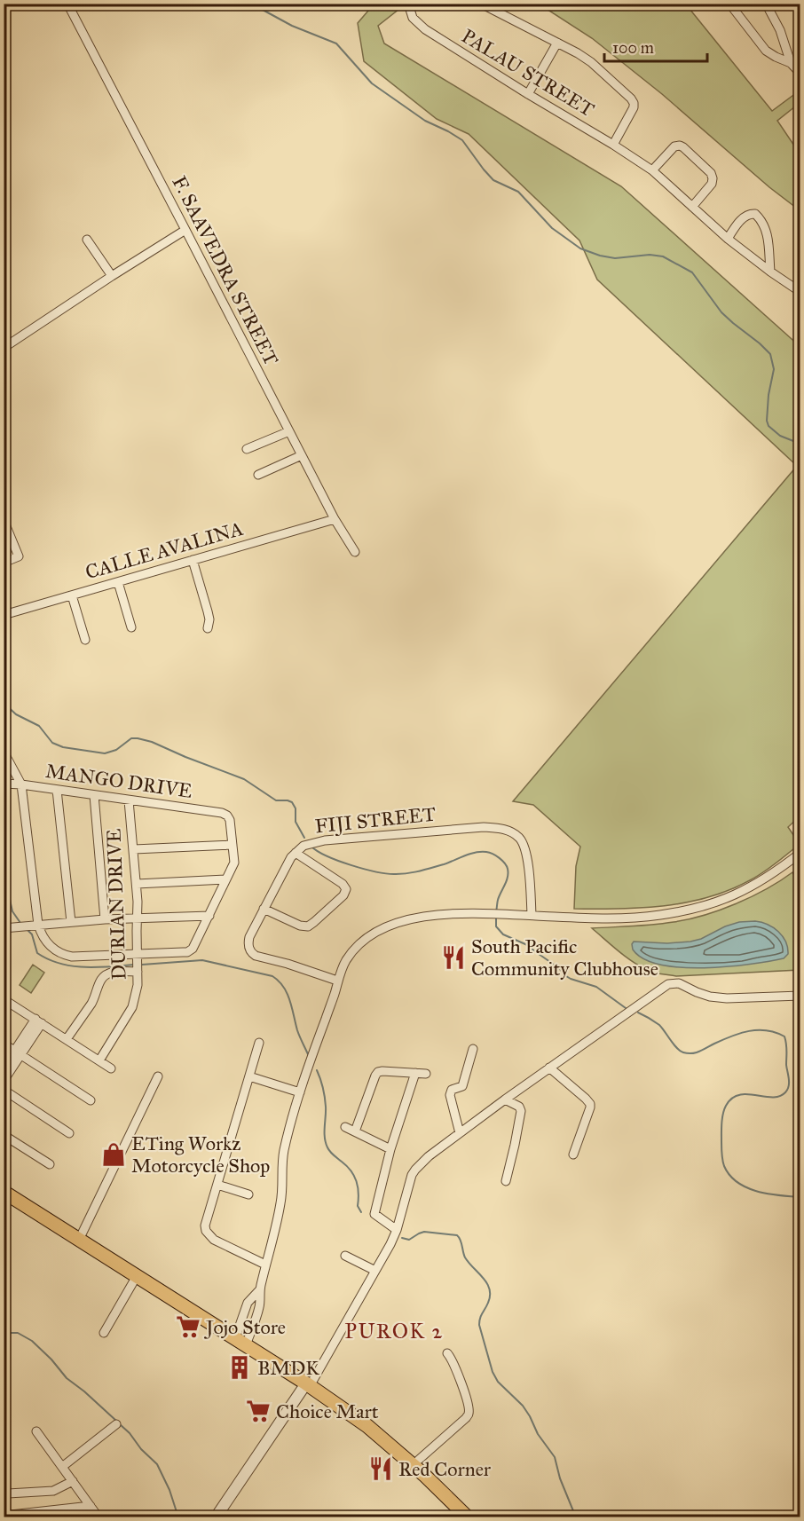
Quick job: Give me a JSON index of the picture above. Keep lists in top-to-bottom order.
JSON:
{
  "streets": {
    "street": [
      "PALAU STREET",
      "F. SAAVEDRA STREET",
      "CALLE AVALINA",
      "MANGO DRIVE",
      "FIJI STREET",
      "DURIAN DRIVE"
    ]
  },
  "crossings": [
    ["F. SAAVEDRA STREET", "CALLE AVALINA"],
    ["MANGO DRIVE", "DURIAN DRIVE"]
  ],
  "districts": ["PUROK 2"],
  "places": {
    "restaurant": ["South Pacific Community Clubhouse", "Red Corner"],
    "shop": ["ETing Workz Motorcycle Shop"],
    "supermarket": ["Jojo Store", "Choice Mart"],
    "building": ["BMDK"]
  },
  "scale_bar": "100 m"
}
